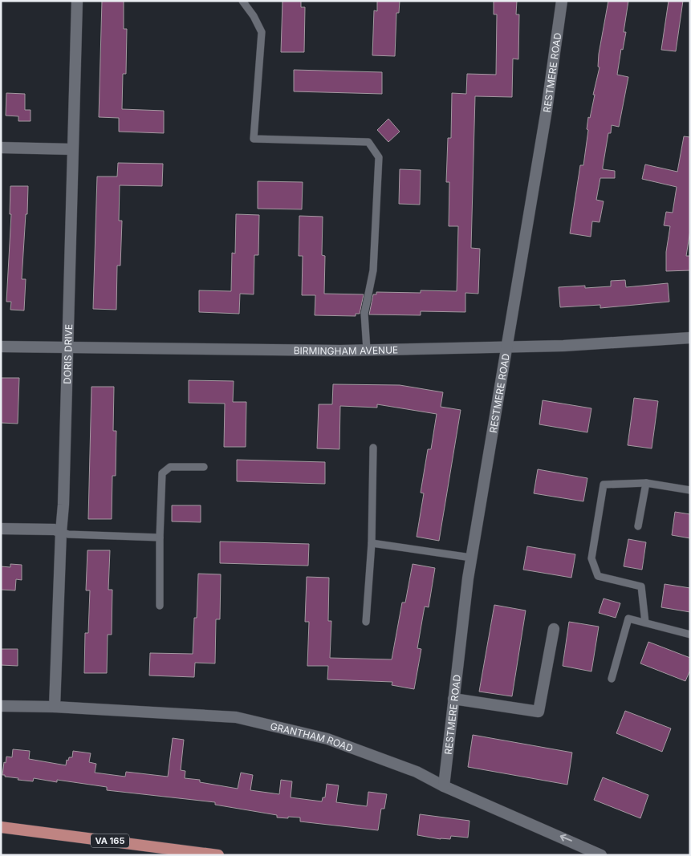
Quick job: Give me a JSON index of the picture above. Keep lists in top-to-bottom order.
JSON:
{
  "streets": {
    "main road": ["VA 165"],
    "street": [
      "RESTMERE ROAD",
      "BIRMINGHAM AVENUE",
      "DORIS DRIVE",
      "GRANTHAM ROAD"
    ]
  },
  "crossings": [
    ["RESTMERE ROAD", "BIRMINGHAM AVENUE"],
    ["RESTMERE ROAD", "GRANTHAM ROAD"],
    ["BIRMINGHAM AVENUE", "DORIS DRIVE"],
    ["DORIS DRIVE", "GRANTHAM ROAD"]
  ]
}
